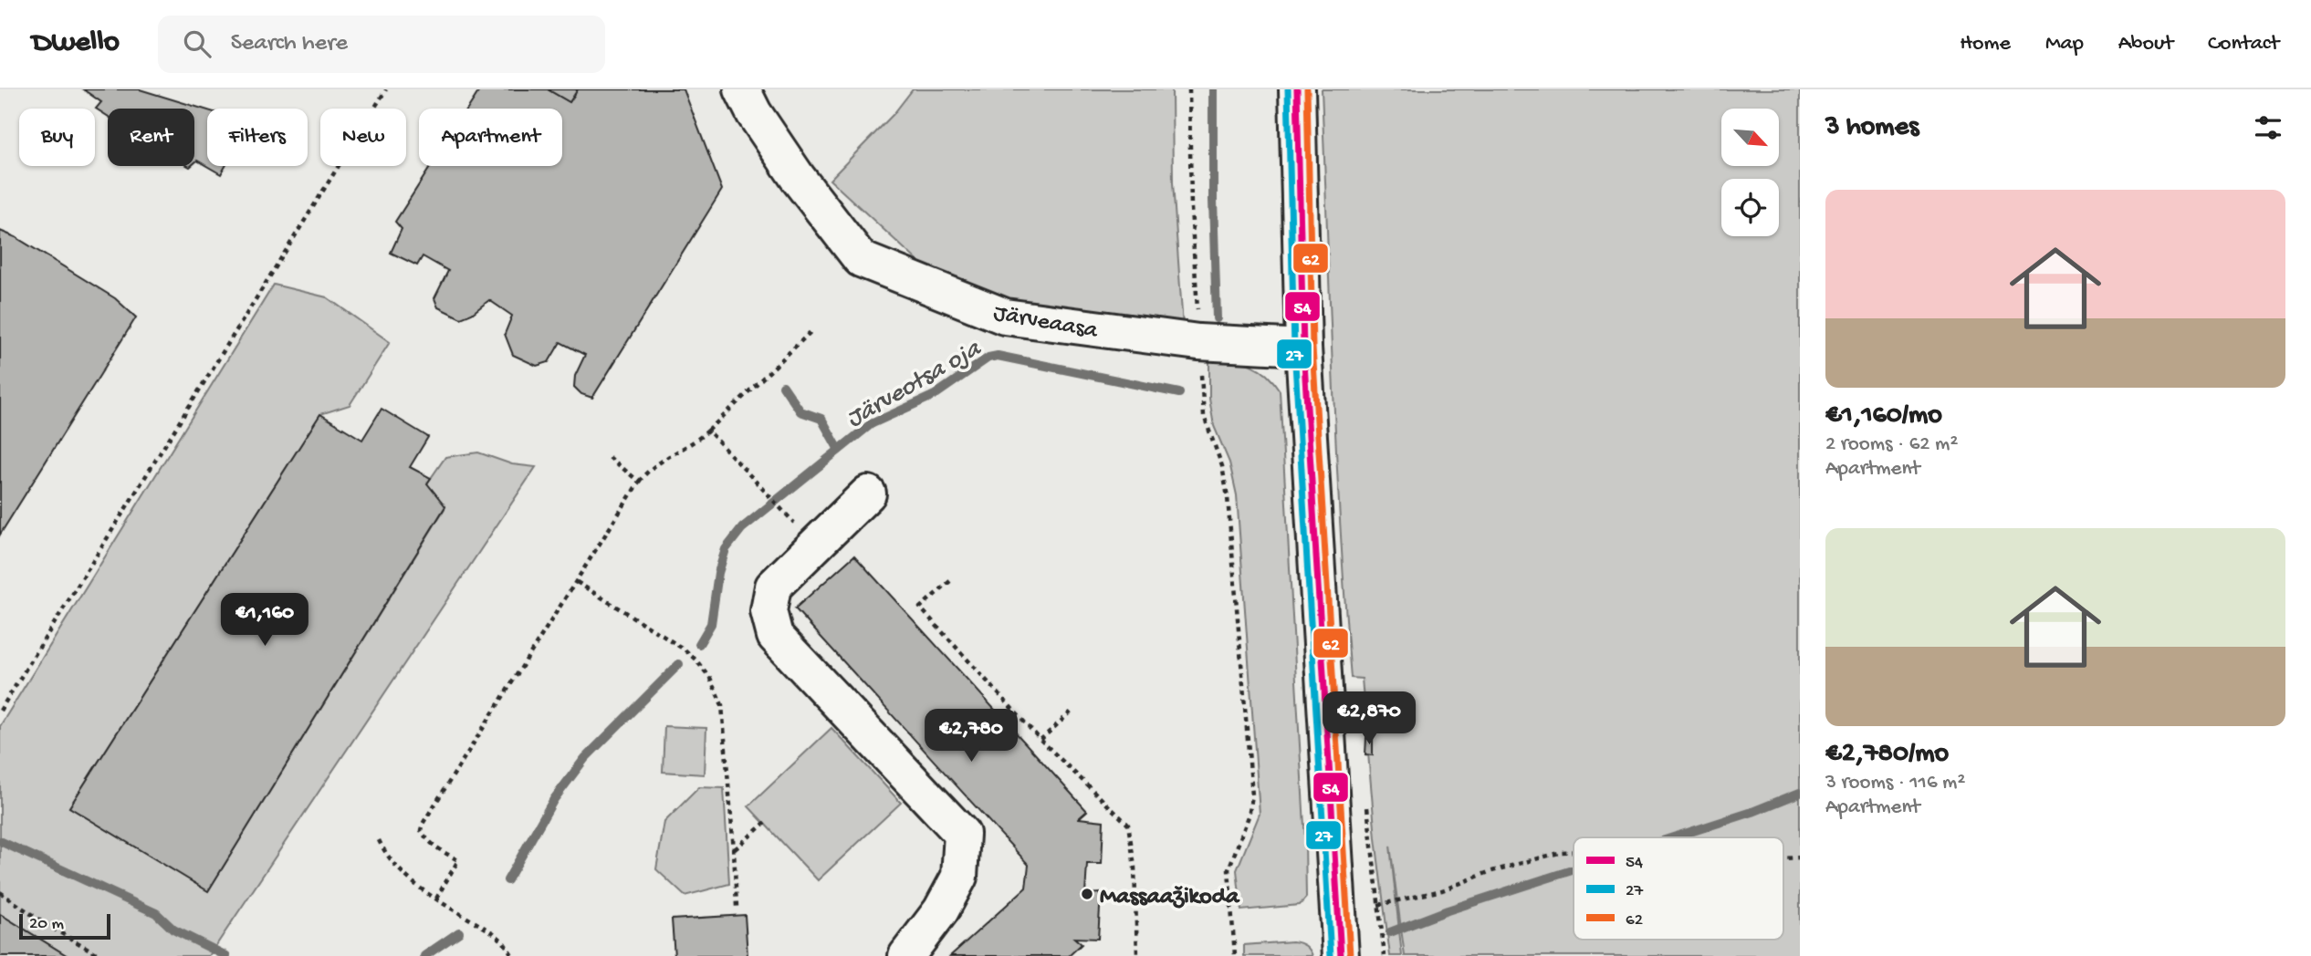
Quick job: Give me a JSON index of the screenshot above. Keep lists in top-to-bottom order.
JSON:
{
  "streets": {
    "main road": ["Järveaasa"]
  },
  "water": ["Järveotsa oja"],
  "places": ["Massaažikoda"],
  "lines": ["transit line 54", "transit line 27", "transit line 62"],
  "legend": ["54", "27", "62"],
  "scale_bar": "20 m",
  "north": "bottom right",
  "page": {
    "header": "Dwello",
    "search": "Search here",
    "nav": [
      "Home",
      "Map",
      "About",
      "Contact"
    ],
    "heading": "3 homes",
    "chip": [
      "Buy",
      "Rent",
      "Filters",
      "New",
      "Apartment"
    ],
    "list": [
      {
        "name": "€1,160/mo",
        "note": "2 rooms · 62 m² · Apartment"
      },
      {
        "name": "€2,780/mo",
        "note": "3 rooms · 116 m² · Apartment"
      }
    ],
    "price": ["€1,160", "€2,870", "€2,780"],
    "scale": "20 m"
  }
}
